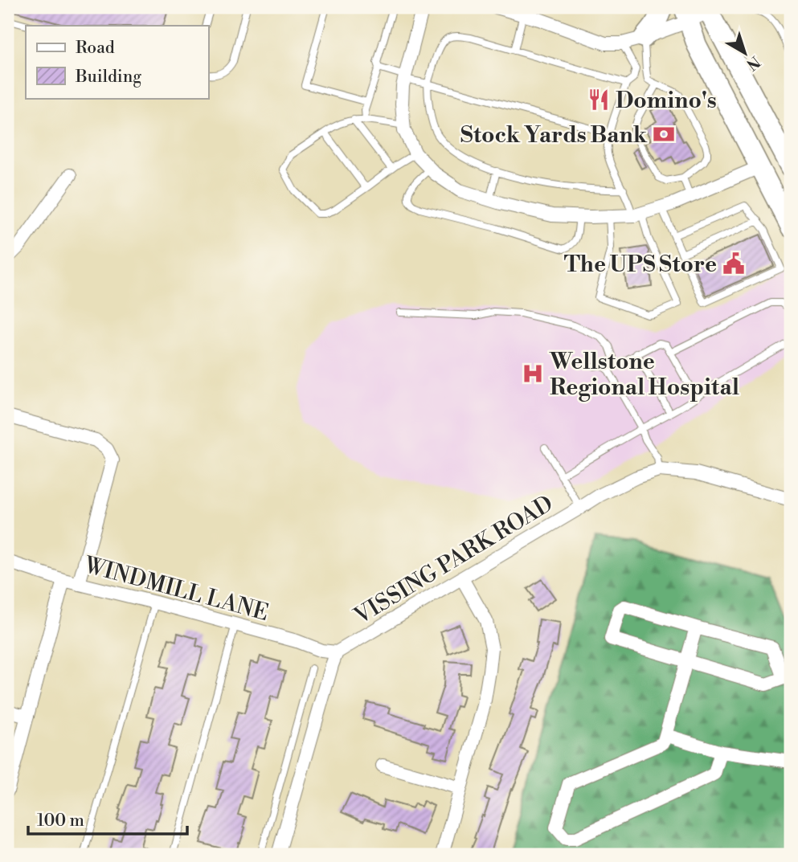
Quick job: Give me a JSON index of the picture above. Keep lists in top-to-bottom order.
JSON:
{
  "streets": {
    "street": ["VISSING PARK ROAD", "WINDMILL LANE"]
  },
  "crossings": [
    ["VISSING PARK ROAD", "WINDMILL LANE"]
  ],
  "places": {
    "restaurant": ["Domino's"],
    "bank": ["Stock Yards Bank"],
    "public building": ["The UPS Store"],
    "hospital": ["Wellstone Regional Hospital"]
  },
  "legend": ["Road", "Building"],
  "scale_bar": "100 m",
  "north": "bottom right"
}
